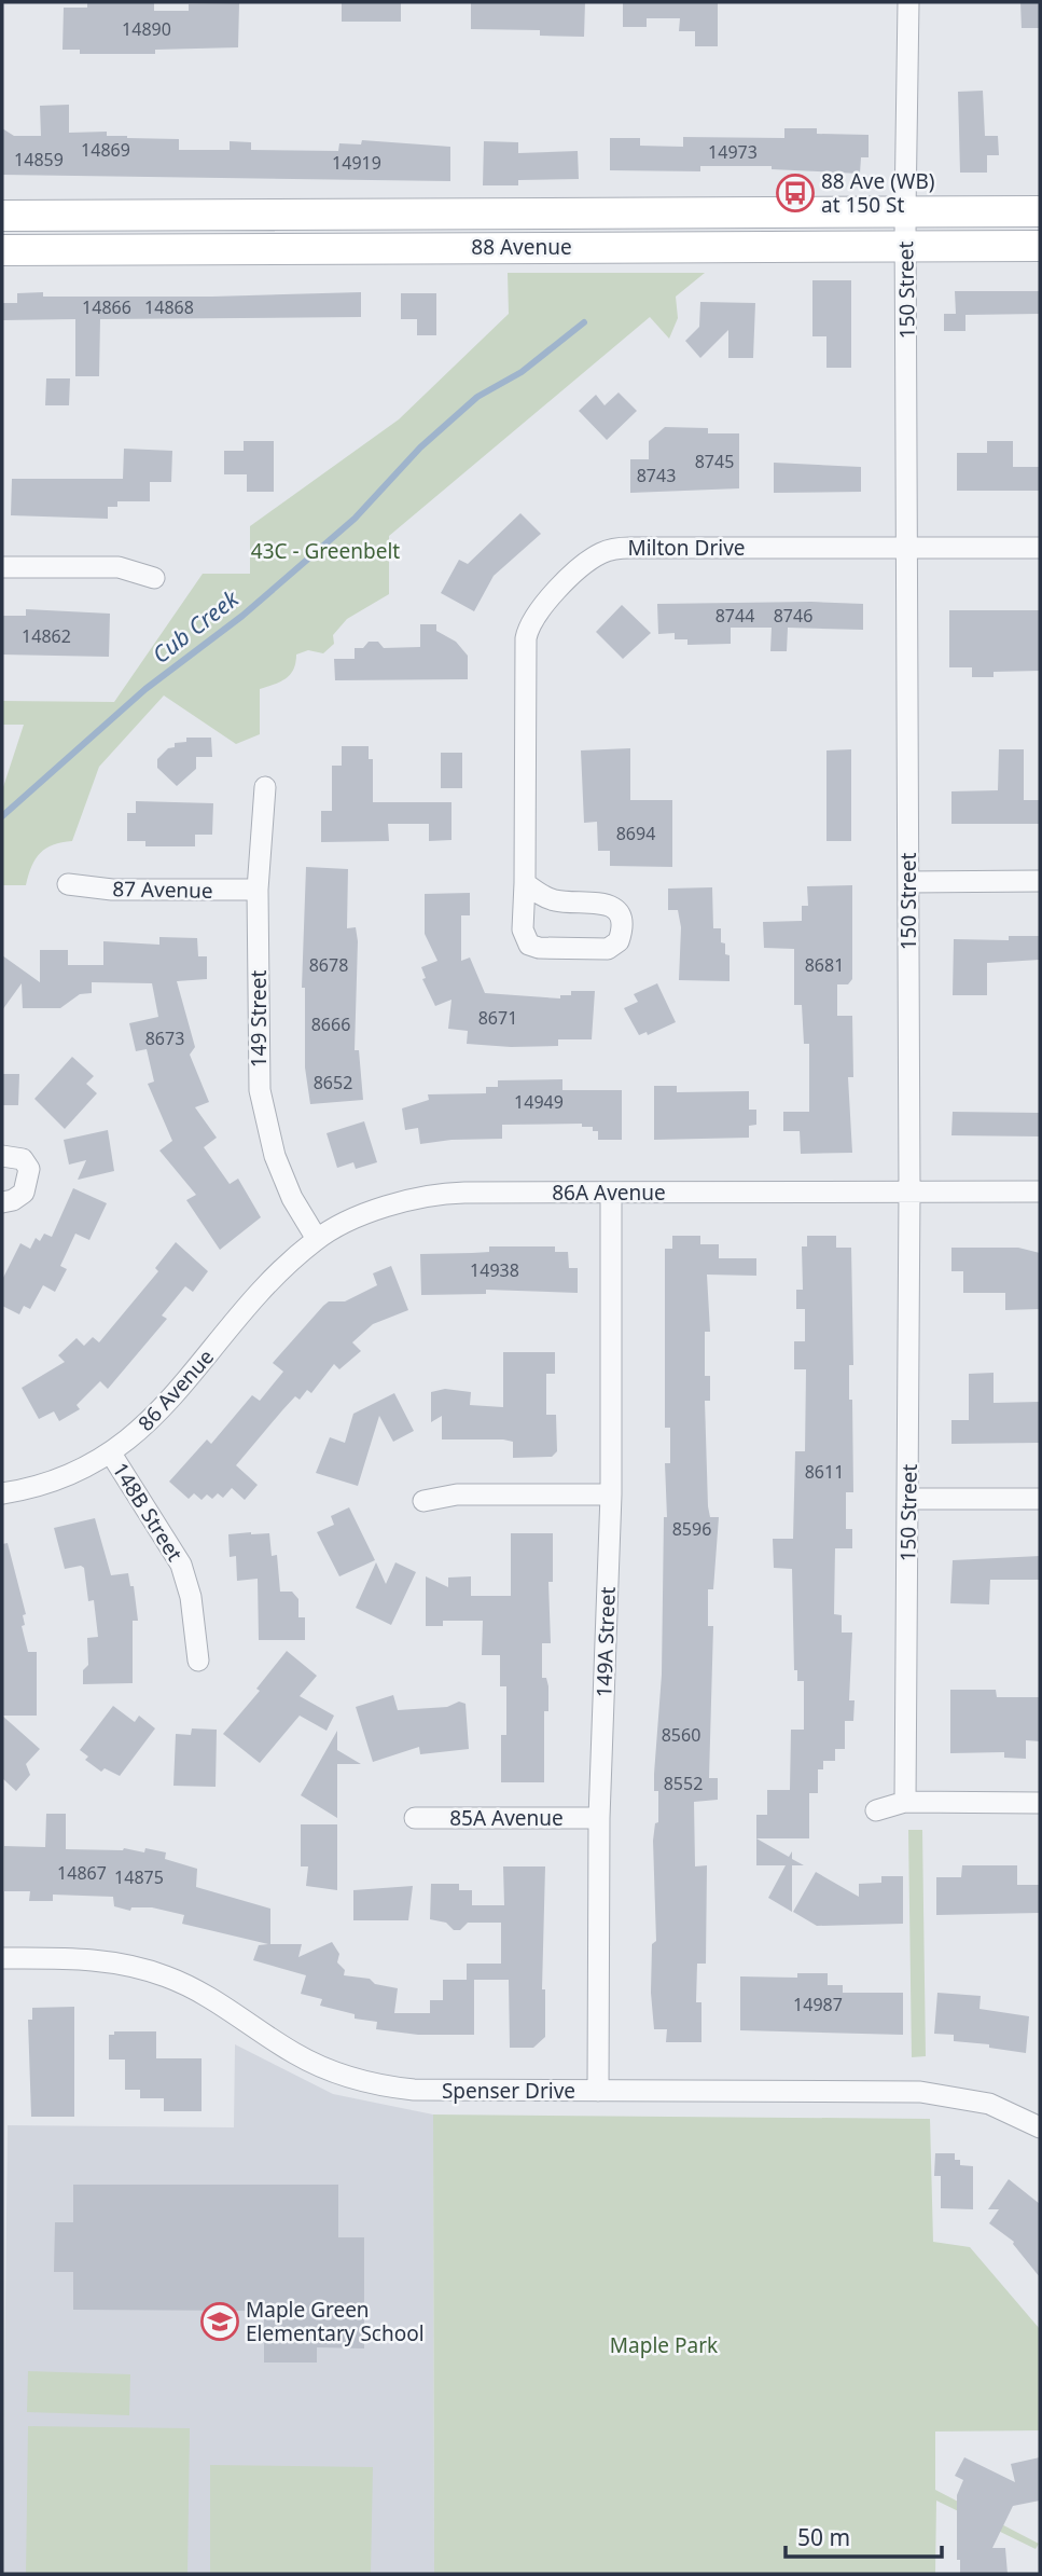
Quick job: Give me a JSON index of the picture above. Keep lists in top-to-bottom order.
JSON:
{
  "streets": {
    "main road": ["88 Avenue"],
    "street": [
      "150 Street",
      "Milton Drive",
      "87 Avenue",
      "149 Street",
      "86A Avenue",
      "86 Avenue",
      "148B Street",
      "149A Street",
      "85A Avenue",
      "Spenser Drive"
    ]
  },
  "crossings": [
    ["88 Avenue", "150 Street"],
    ["150 Street", "Milton Drive"],
    ["150 Street", "86A Avenue"],
    ["87 Avenue", "149 Street"],
    ["149 Street", "86A Avenue"],
    ["149 Street", "86 Avenue"],
    ["86A Avenue", "86 Avenue"],
    ["86A Avenue", "149A Street"],
    ["86 Avenue", "148B Street"],
    ["149A Street", "85A Avenue"],
    ["149A Street", "Spenser Drive"]
  ],
  "water": ["Cub Creek"],
  "parks": ["43C - Greenbelt", "Maple Park"],
  "places": {
    "bus stop": ["88 Ave (WB) at 150 St"],
    "school or university": ["Maple Green Elementary School"]
  },
  "house_numbers": [
    "14890",
    "14869",
    "14973",
    "14859",
    "14919",
    "14866",
    "14868",
    "8745",
    "8743",
    "8744",
    "8746",
    "14862",
    "8694",
    "8678",
    "8681",
    "8671",
    "8666",
    "8673",
    "8652",
    "14949",
    "14938",
    "8611",
    "8596",
    "8560",
    "8552",
    "14867",
    "14875",
    "14987"
  ],
  "scale_bar": "50 m"
}
